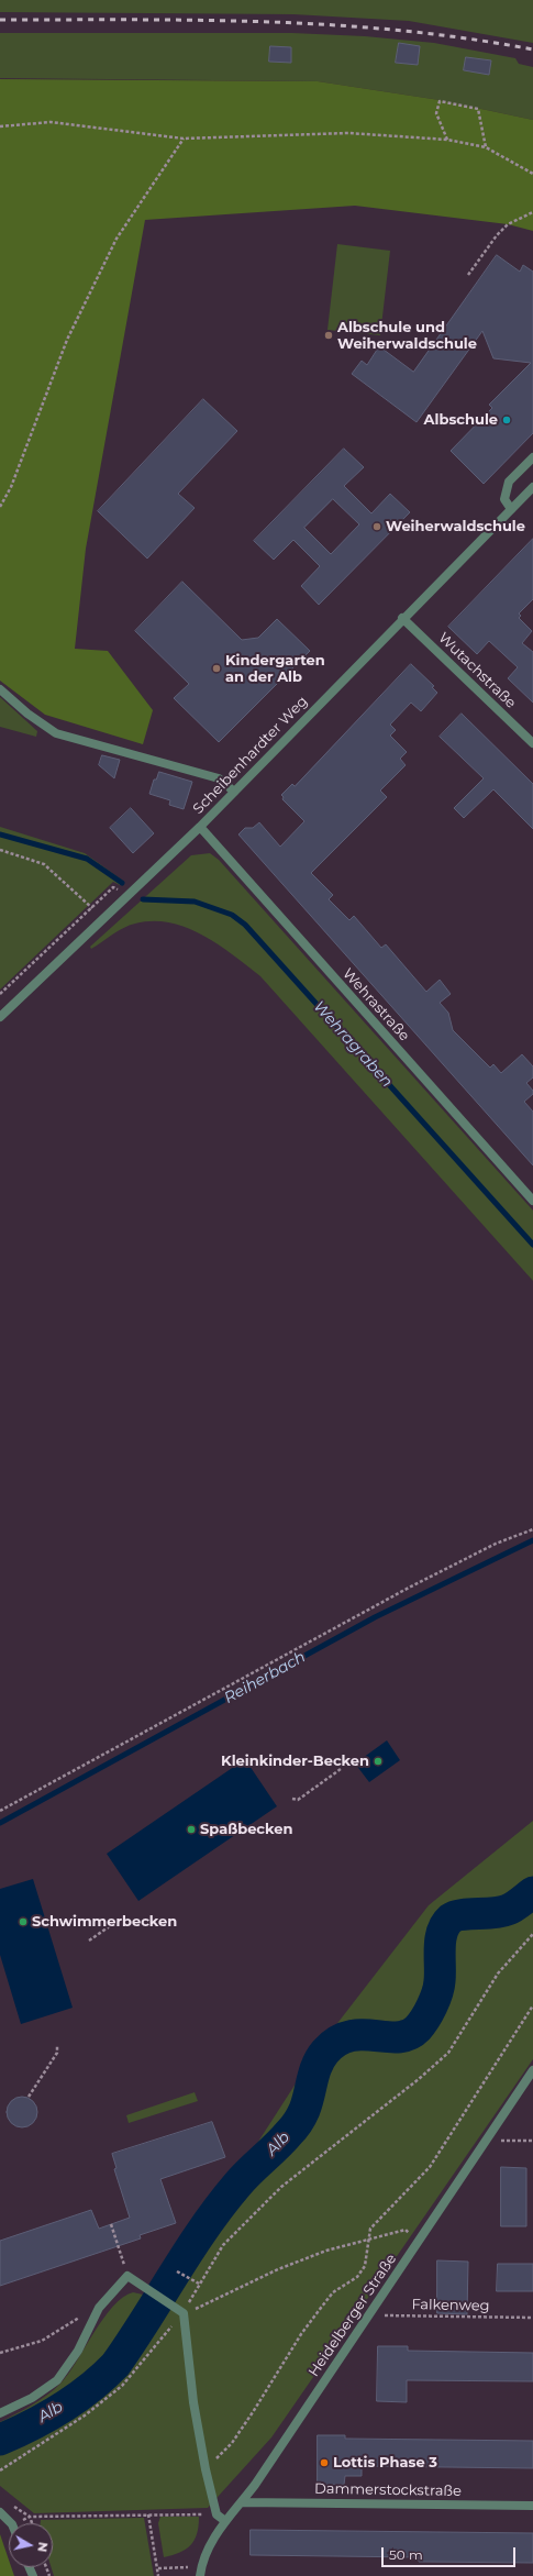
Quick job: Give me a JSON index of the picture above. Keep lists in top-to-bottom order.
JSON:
{
  "streets": {
    "street": [
      "Wutachstraße",
      "Scheibenhardter Weg",
      "Wehrastraße",
      "Heidelberger Straße",
      "Dammerstockstraße"
    ],
    "path": ["Falkenweg"]
  },
  "crossings": [
    ["Wutachstraße", "Scheibenhardter Weg"],
    ["Scheibenhardter Weg", "Wehrastraße"],
    ["Falkenweg", "Heidelberger Straße"],
    ["Heidelberger Straße", "Dammerstockstraße"]
  ],
  "water": ["Wehragraben", "Reiherbach", "Alb"],
  "places": [
    "Albschule und Weiherwaldschule",
    "Albschule",
    "Weiherwaldschule",
    "Kindergarten an der Alb",
    "Kleinkinder-Becken",
    "Spaßbecken",
    "Schwimmerbecken",
    "Lottis Phase 3"
  ],
  "scale_bar": "50 m",
  "north": "right"
}
